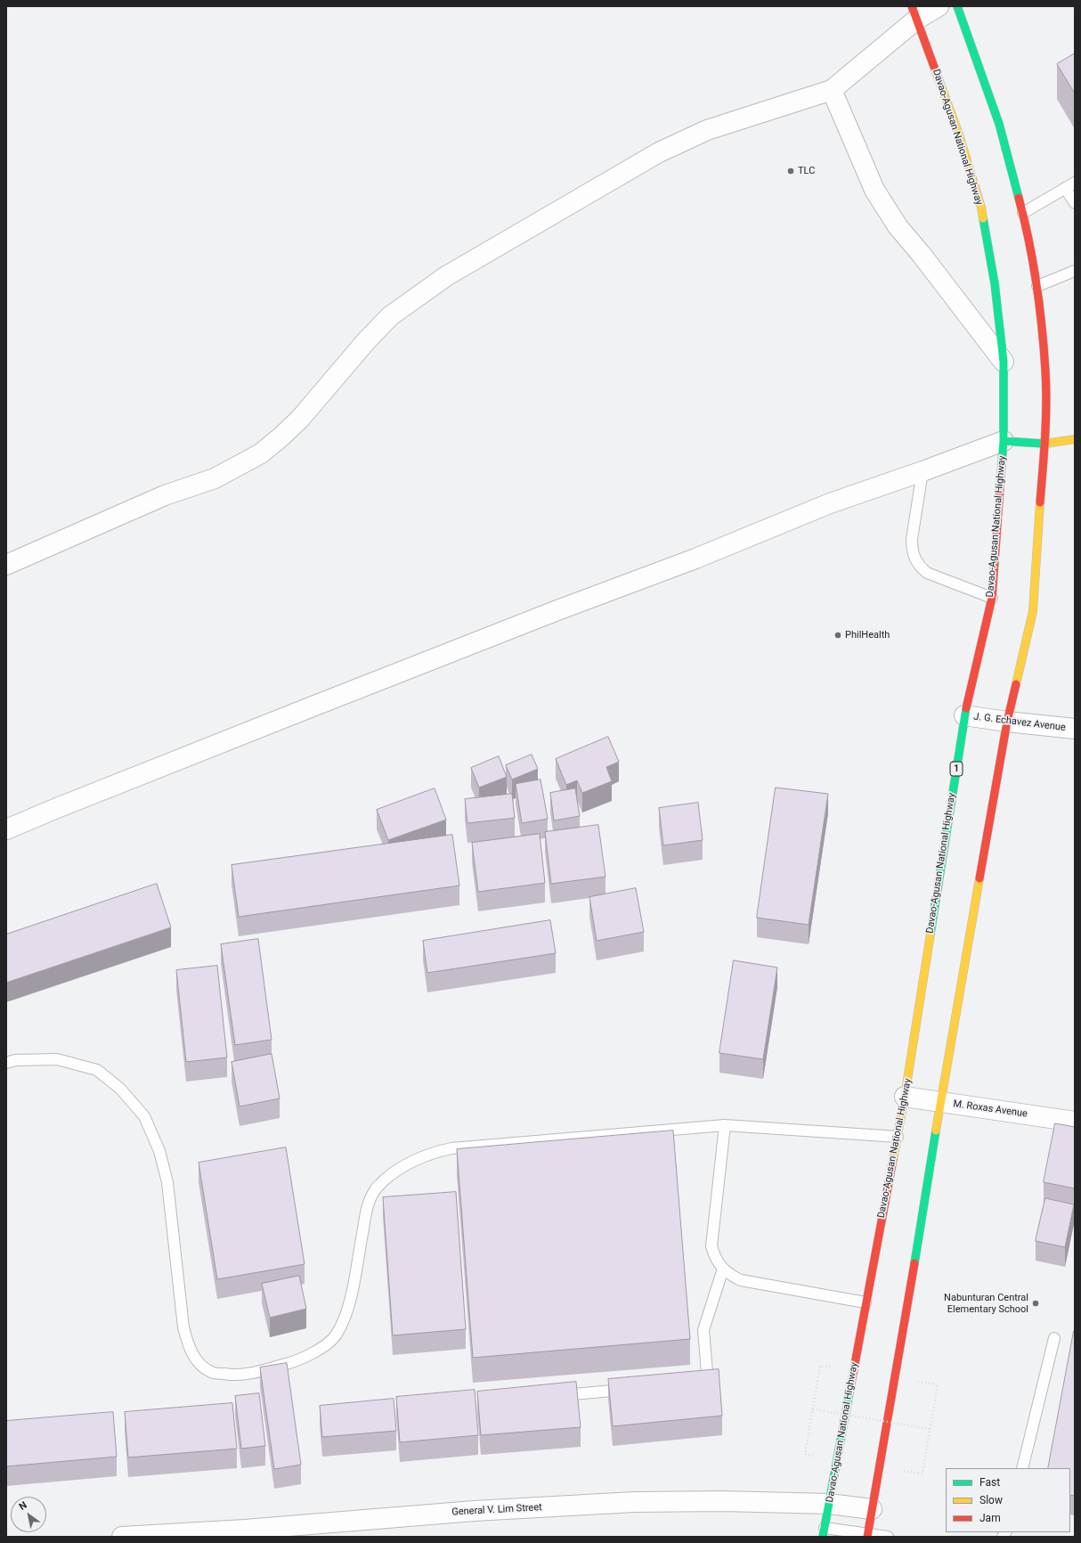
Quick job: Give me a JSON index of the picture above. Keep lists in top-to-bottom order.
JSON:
{
  "streets": {
    "main road": ["Davao-Agusan National Highway", "1"],
    "street": ["J. G. Echavez Avenue", "M. Roxas Avenue", "General V. Lim Street"]
  },
  "crossings": [
    ["Davao-Agusan National Highway", "J. G. Echavez Avenue"],
    ["Davao-Agusan National Highway", "M. Roxas Avenue"],
    ["Davao-Agusan National Highway", "General V. Lim Street"]
  ],
  "places": ["TLC", "PhilHealth", "Nabunturan Central Elementary School"],
  "legend": ["Fast", "Slow", "Jam"],
  "north": "top left"
}
